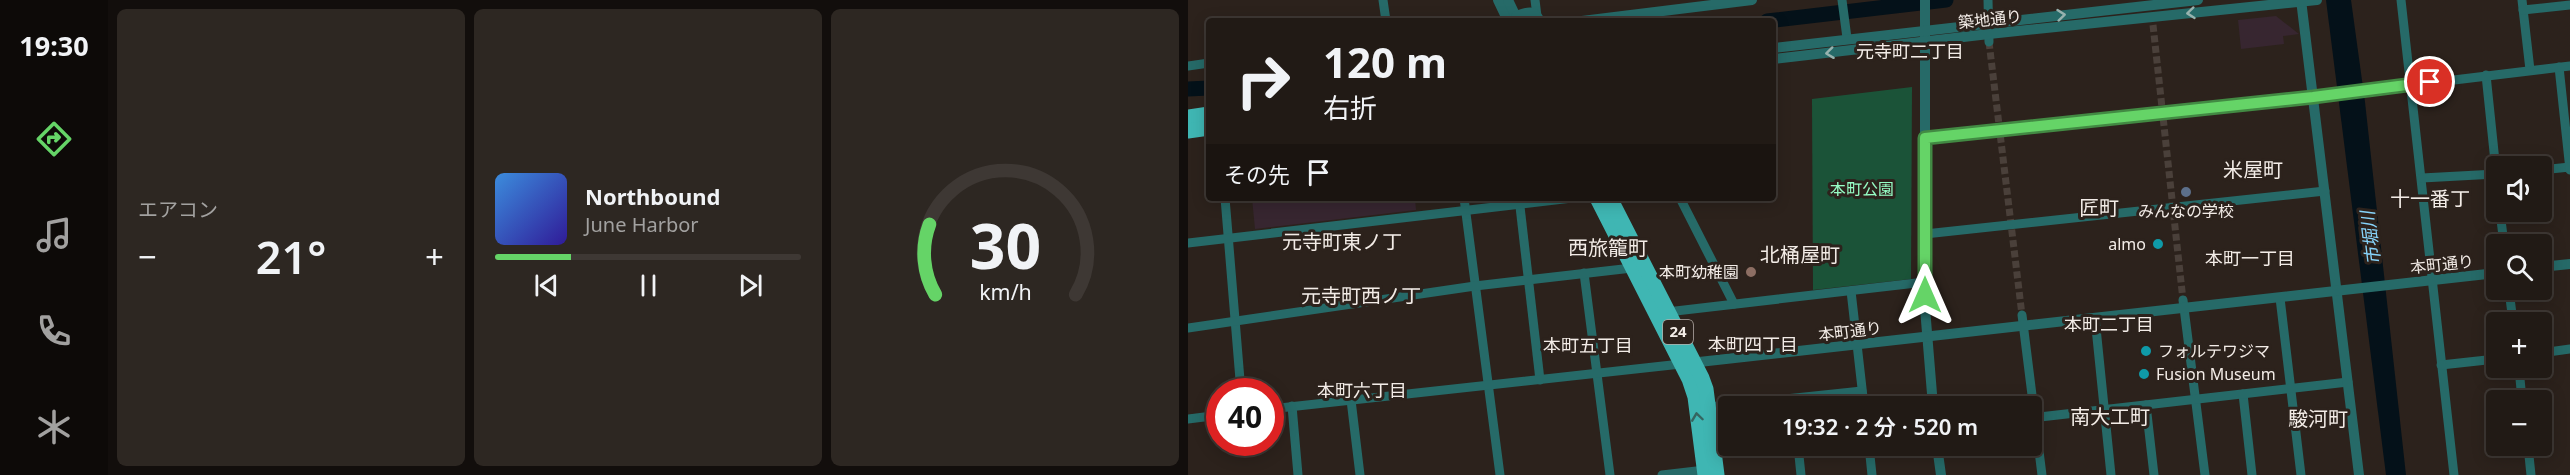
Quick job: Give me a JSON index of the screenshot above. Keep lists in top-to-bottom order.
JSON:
{
  "streets": {
    "highway": ["24"],
    "street": ["築地通り", "本町通り"]
  },
  "crossings": [
    ["本町通り", "24"]
  ],
  "districts": [
    "元寺町二丁目",
    "米屋町",
    "十一番丁",
    "匠町",
    "元寺町東ノ丁",
    "西旅籠町",
    "北桶屋町",
    "本町一丁目",
    "元寺町西ノ丁",
    "本町二丁目",
    "本町四丁目",
    "本町五丁目",
    "本町六丁目",
    "南大工町",
    "駿河町"
  ],
  "water": ["市堀川"],
  "parks": ["本町公園"],
  "places": [
    "みんなの学校",
    "almo",
    "本町幼稚園",
    "フォルテワジマ",
    "Fusion Museum"
  ],
  "page": {
    "tabs": "19:30",
    "tile": "エアコン",
    "turn": ["120 m", "右折"],
    "then": "その先",
    "map_buttons": ["+", "−"],
    "song": ["Northbound", "June Harbor"],
    "heat": ["−", "21°", "+"],
    "limit": "40",
    "trip": "19:32 · 2 分 · 520 m",
    "gauge": ["30", "km/h"]
  }
}
